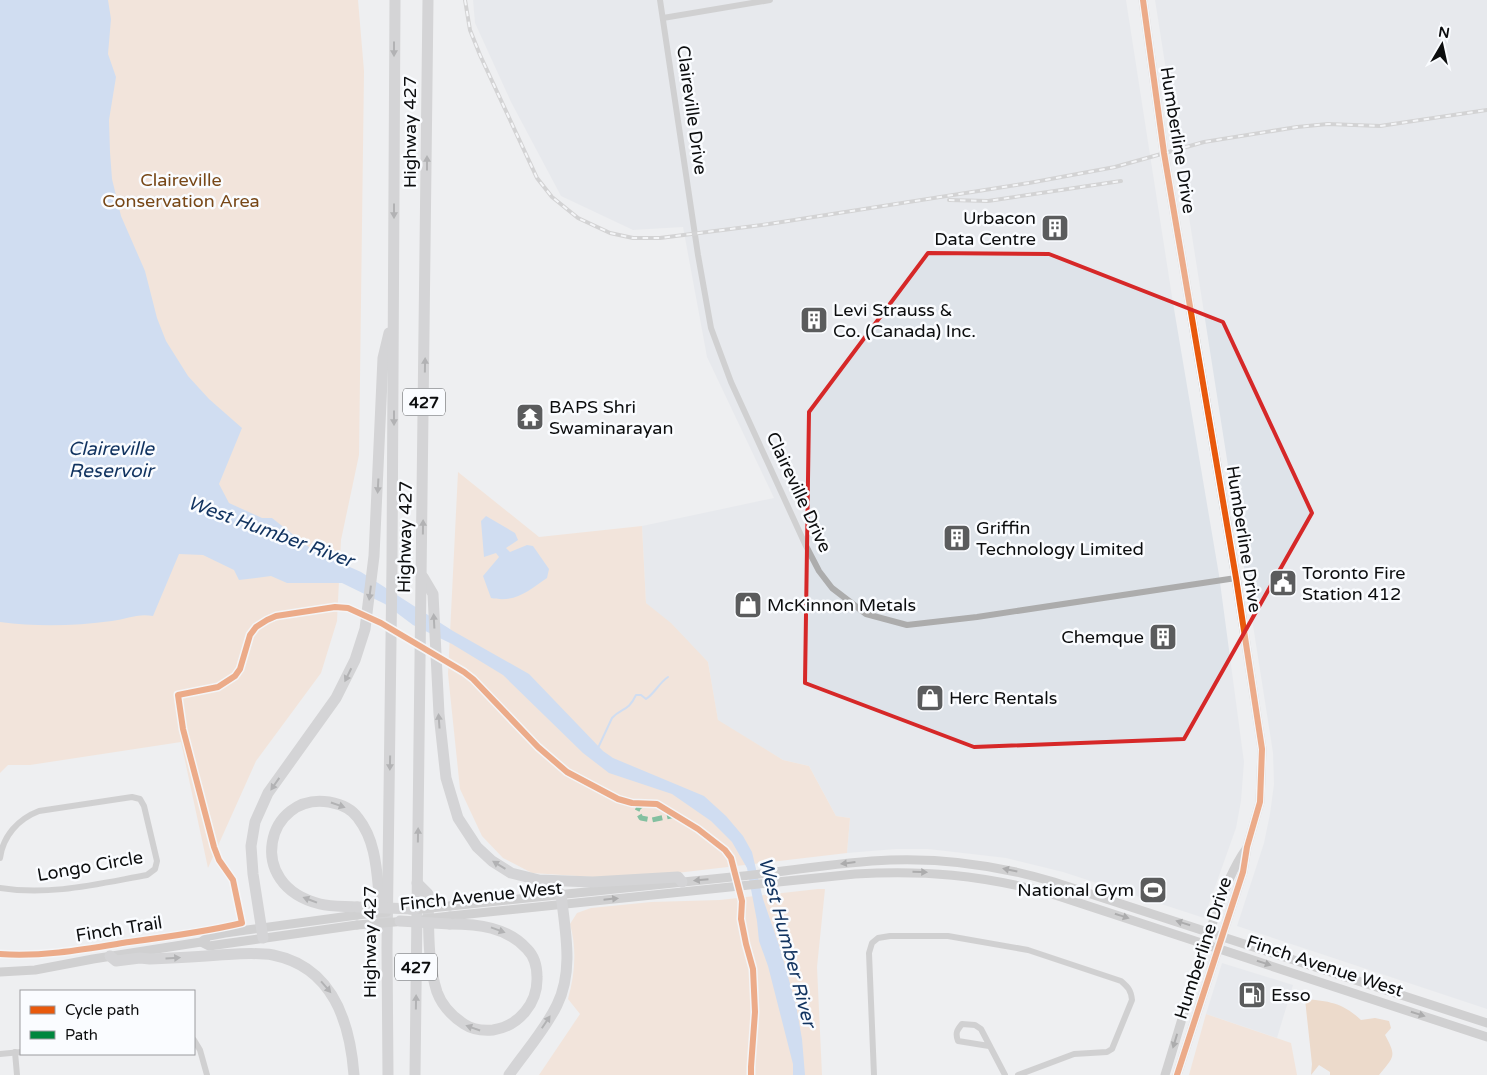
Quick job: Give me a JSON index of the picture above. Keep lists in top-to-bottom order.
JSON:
{
  "streets": {
    "highway": ["Highway 427", "427"],
    "main road": ["Humberline Drive", "Finch Avenue West"],
    "street": ["Claireville Drive", "Longo Circle"],
    "cycle path": ["Finch Trail"]
  },
  "crossings": [
    ["Claireville Drive", "Humberline Drive"],
    ["Humberline Drive", "Finch Avenue West"]
  ],
  "water": ["Claireville Reservoir", "West Humber River"],
  "parks": ["Claireville Conservation Area"],
  "places": {
    "building": [
      "Urbacon Data Centre",
      "Levi Strauss & Co. (Canada) Inc.",
      "Griffin Technology Limited",
      "Chemque"
    ],
    "temple": ["BAPS Shri Swaminarayan"],
    "public building": ["Toronto Fire Station 412"],
    "shop": ["McKinnon Metals", "Herc Rentals"],
    "sports": ["National Gym"],
    "fuel station": ["Esso"]
  },
  "legend": ["Cycle path", "Path"],
  "north": "top"
}
